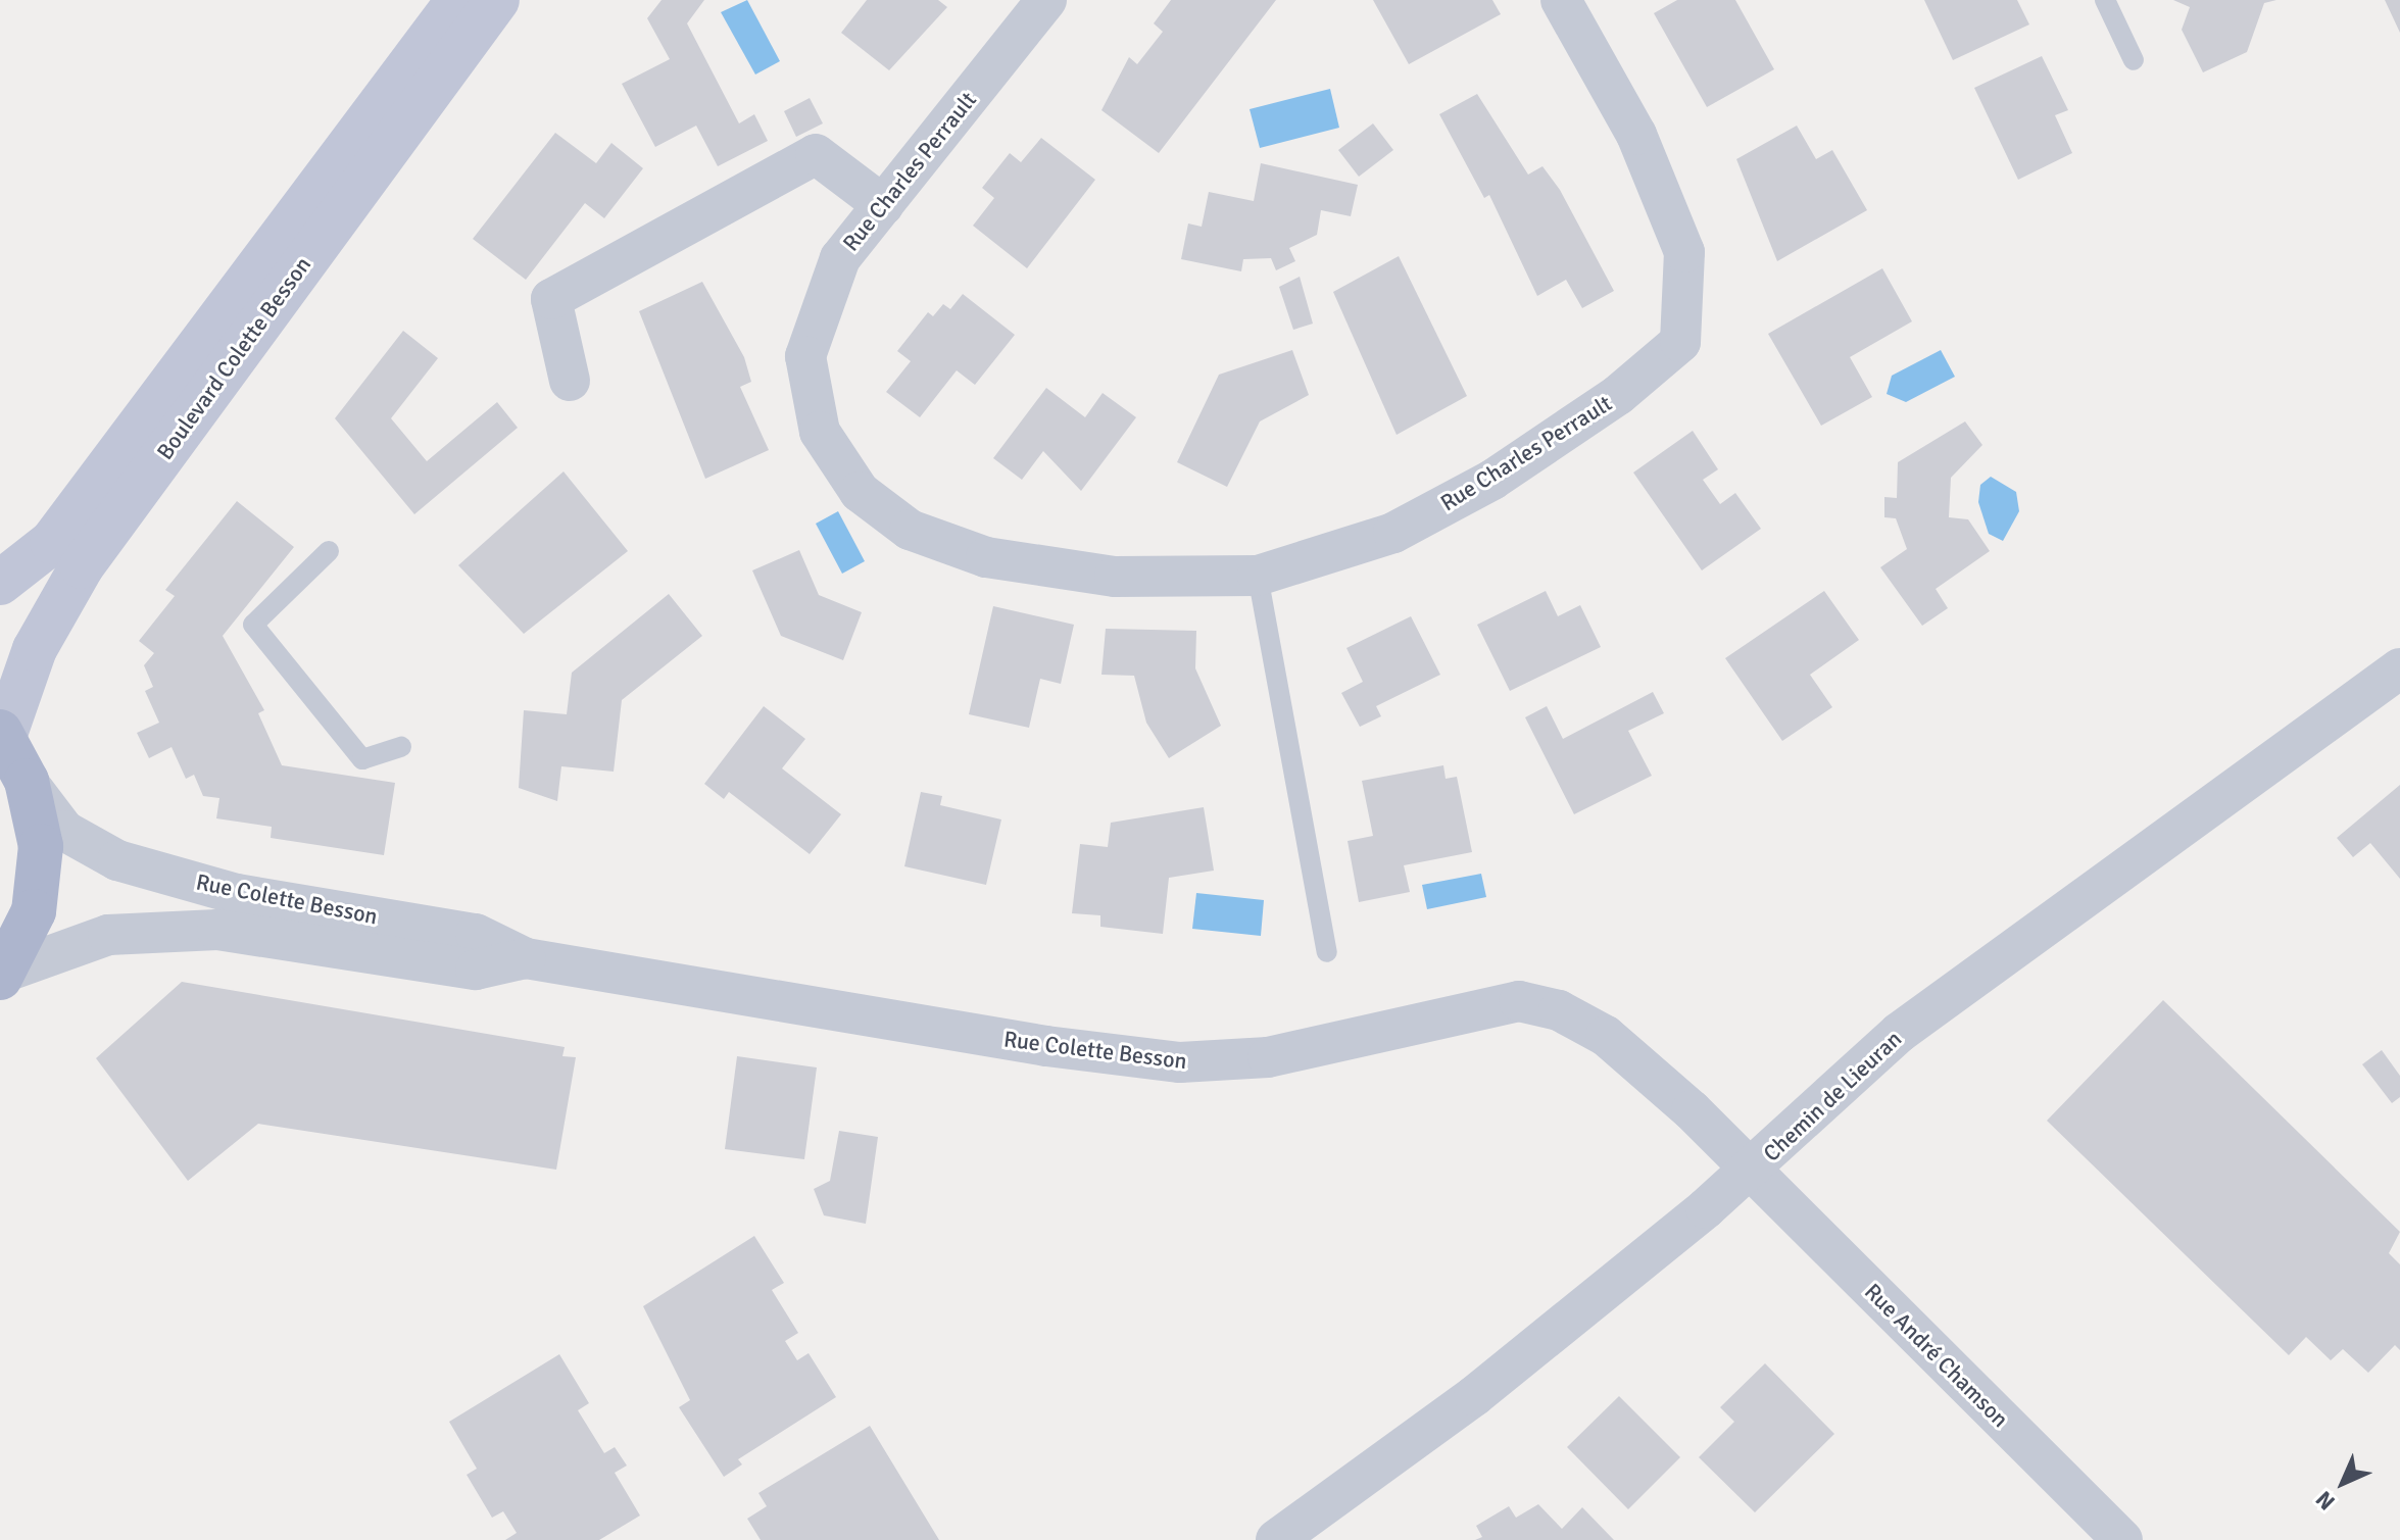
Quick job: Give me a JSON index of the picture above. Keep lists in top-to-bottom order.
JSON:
{
  "streets": {
    "main road": ["Boulevard Colette Besson"],
    "street": [
      "Rue Charles Perrault",
      "Rue Colette Besson",
      "Chemin de Lieuran",
      "Rue André Chamson"
    ]
  },
  "crossings": [
    ["Rue Colette Besson", "Chemin de Lieuran"],
    ["Rue Colette Besson", "Rue André Chamson"],
    ["Chemin de Lieuran", "Rue André Chamson"]
  ],
  "north": "bottom left"
}
